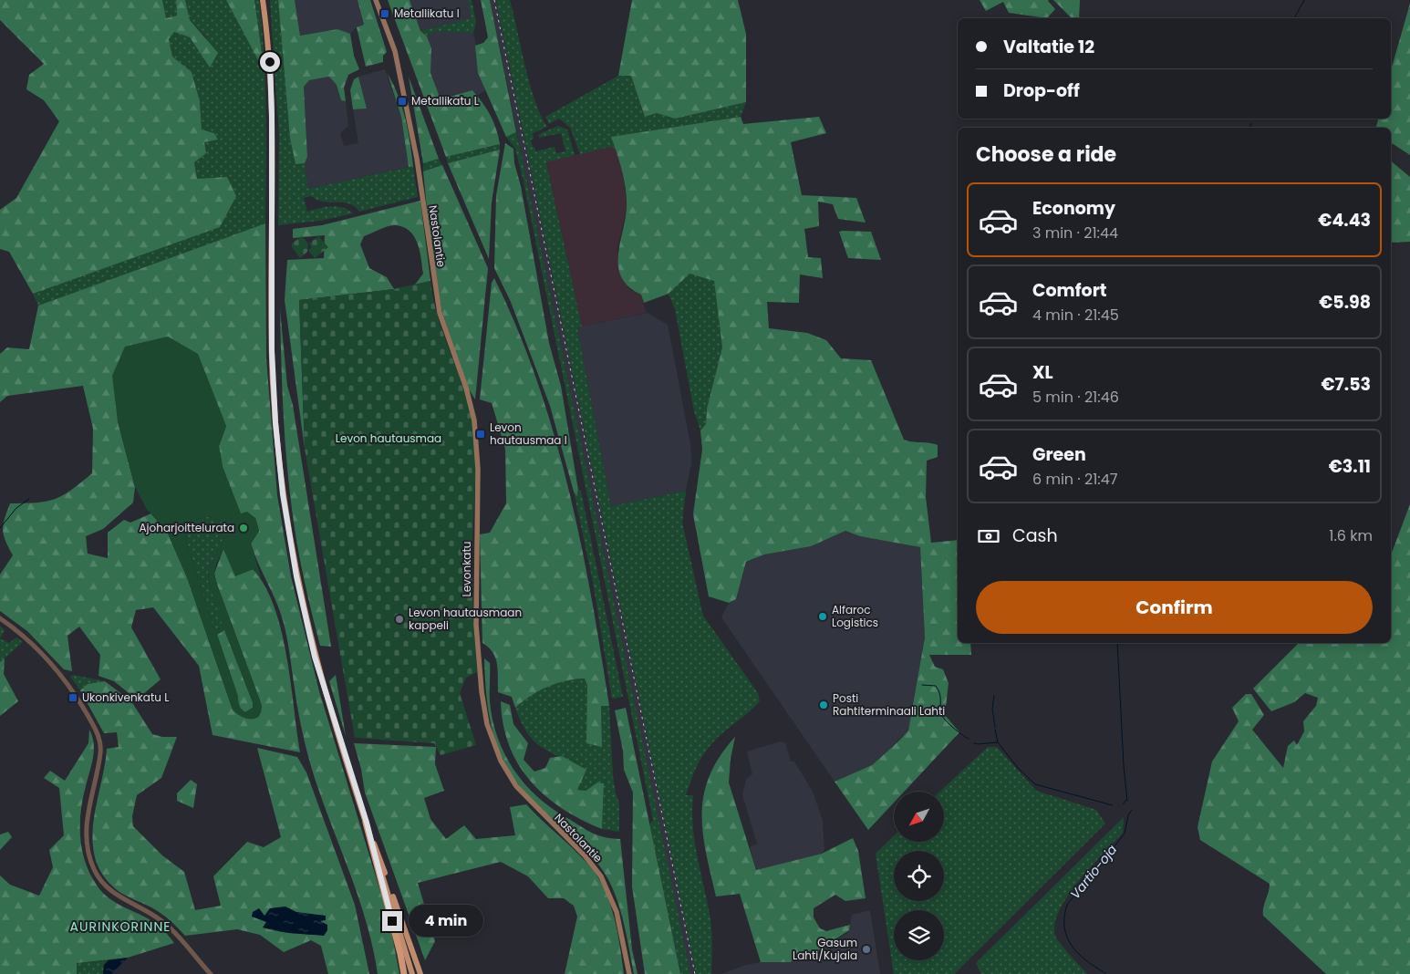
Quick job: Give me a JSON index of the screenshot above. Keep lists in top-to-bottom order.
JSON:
{
  "streets": {
    "main road": ["Nastolantie", "Levonkatu"]
  },
  "crossings": [
    ["Nastolantie", "Levonkatu"]
  ],
  "districts": ["AURINKORINNE"],
  "water": ["Vartio-oja"],
  "parks": ["Levon hautausmaa"],
  "places": {
    "transit": [
      "Metallikatu I",
      "Metallikatu L",
      "Levon hautausmaa I",
      "Ukonkivenkatu L"
    ],
    "other": [
      "Ajoharjoittelurata",
      "Alfaroc Logistics",
      "Levon hautausmaan kappeli",
      "Posti Rahtiterminaali Lahti",
      "Gasum Lahti/Kujala"
    ]
  },
  "north": "bottom left",
  "page": {
    "banner": ["Valtatie 12", "Drop-off"],
    "heading": "Choose a ride",
    "list": [
      {
        "name": "Economy",
        "note": "3 min · 21:44",
        "value": "€4.43"
      },
      {
        "name": "Comfort",
        "note": "4 min · 21:45",
        "value": "€5.98"
      },
      {
        "name": "XL",
        "note": "5 min · 21:46",
        "value": "€7.53"
      },
      {
        "name": "Green",
        "note": "6 min · 21:47",
        "value": "€3.11"
      }
    ],
    "pay": ["Cash", "1.6 km"],
    "buttons": "Confirm",
    "bubble": "4 min"
  }
}
